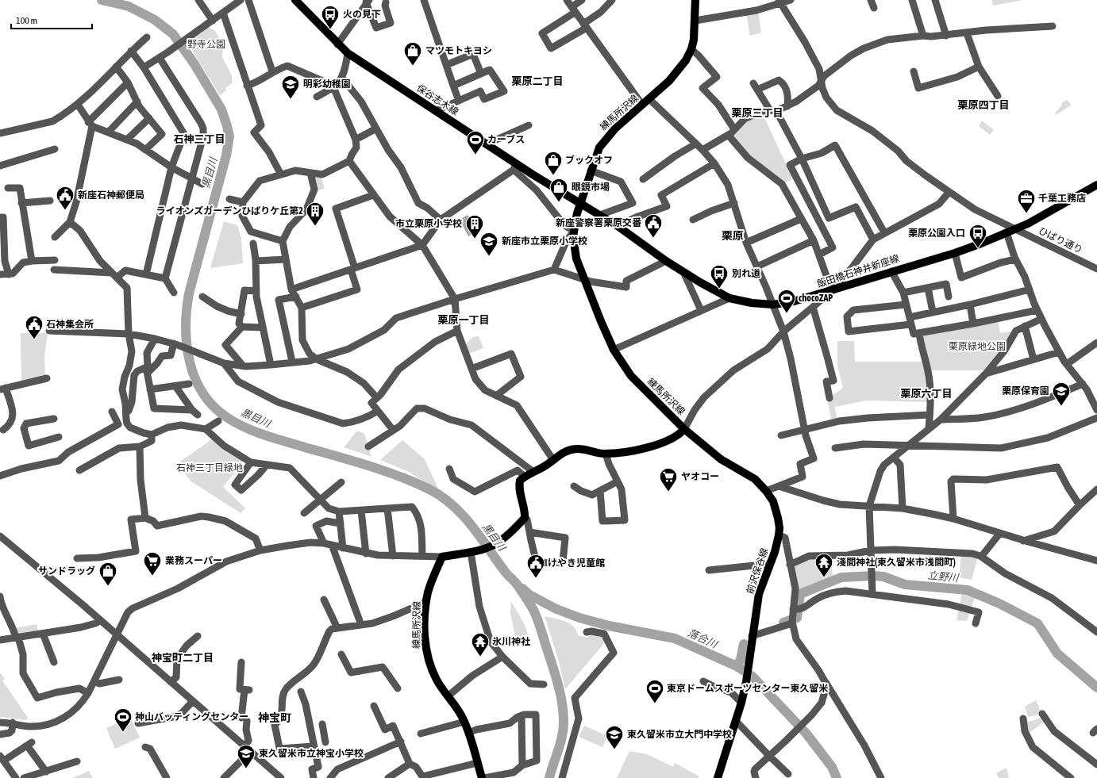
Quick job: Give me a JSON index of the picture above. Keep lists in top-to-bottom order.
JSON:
{
  "streets": {
    "main road": [
      "保谷志木線",
      "練馬所沢線",
      "飯田橋石神井新座線",
      "前沢保谷線"
    ],
    "street": ["ひばり通り"]
  },
  "crossings": [
    ["保谷志木線", "練馬所沢線"],
    ["保谷志木線", "飯田橋石神井新座線"],
    ["練馬所沢線", "飯田橋石神井新座線"],
    ["練馬所沢線", "前沢保谷線"],
    ["ひばり通り", "飯田橋石神井新座線"]
  ],
  "districts": [
    "栗原二丁目",
    "栗原四丁目",
    "栗原三丁目",
    "石神三丁目",
    "栗原",
    "栗原一丁目",
    "栗原六丁目",
    "神宝町二丁目",
    "神宝町"
  ],
  "water": ["黒目川", "立野川", "落合川"],
  "parks": ["野寺公園", "栗原緑地公園", "石神三丁目緑地"],
  "places": {
    "bus stop": ["火の見下", "栗原公園入口", "別れ道"],
    "shop": [
      "マツモトキヨシ",
      "ブックオフ",
      "眼鏡市場",
      "サンドラッグ"
    ],
    "school or university": [
      "明彩幼稚園",
      "新座市立栗原小学校",
      "栗原保育園",
      "東久留米市立大門中学校",
      "東久留米市立神宝小学校"
    ],
    "sports": [
      "カーブス",
      "chocoZAP",
      "東京ドームスポーツセンター東久留米",
      "神山バッティングセンター"
    ],
    "public building": [
      "新座石神郵便局",
      "新座警察署栗原交番",
      "石神集会所",
      "けやき児童館"
    ],
    "office": ["千葉工務店"],
    "building": ["ライオンズガーデンひばりケ丘第2", "市立栗原小学校"],
    "supermarket": ["ヤオコー", "業務スーパー"],
    "temple": ["淺間神社(東久留米市浅間町)", "氷川神社"]
  },
  "scale_bar": "100 m"
}
